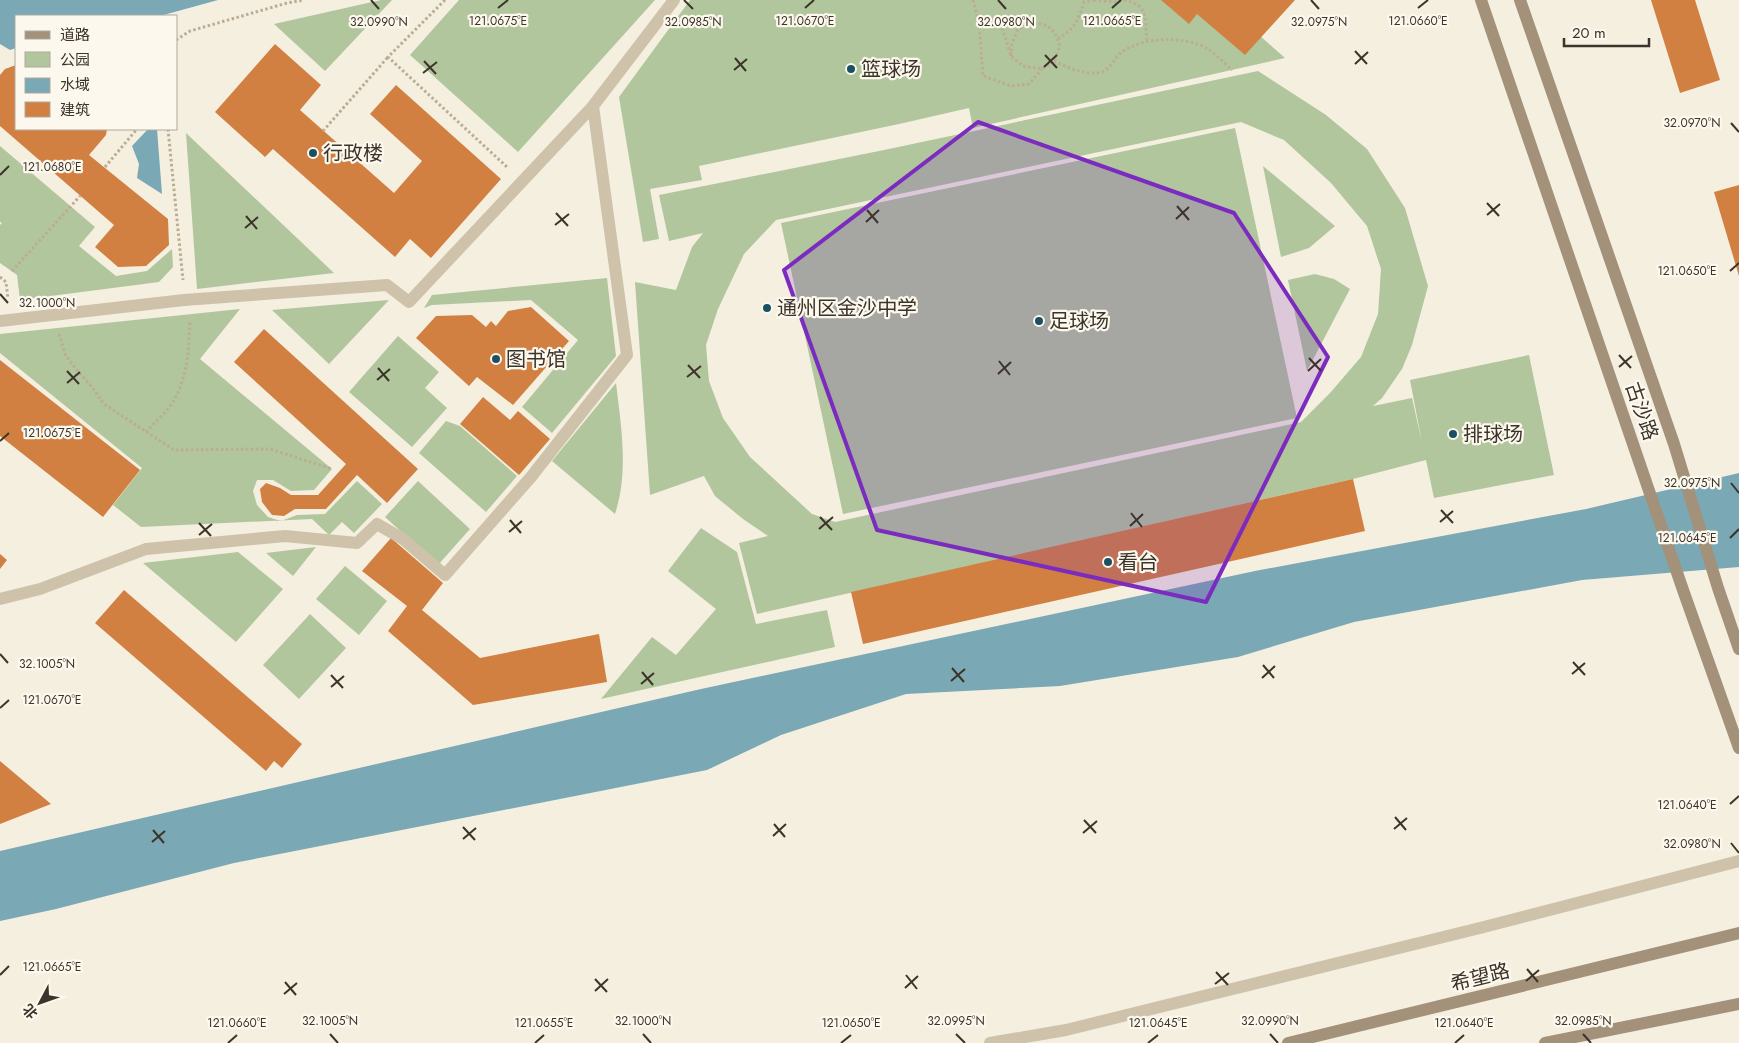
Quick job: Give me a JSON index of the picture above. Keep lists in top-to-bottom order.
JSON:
{
  "streets": {
    "main road": ["古沙路", "希望路"]
  },
  "places": [
    "篮球场",
    "行政楼",
    "通州区金沙中学",
    "足球场",
    "图书馆",
    "排球场",
    "看台"
  ],
  "legend": [
    "道路",
    "公园",
    "水域",
    "建筑"
  ],
  "scale_bar": "20 m",
  "north": "bottom left",
  "coordinates": [
    "121.0675°E",
    "121.0670°E",
    "121.0665°E",
    "121.0660°E",
    "32.0985°N",
    "32.0980°N",
    "32.0975°N",
    "32.0990°N",
    "32.0970°N",
    "121.0680°E",
    "121.0650°E",
    "32.1000°N",
    "121.0645°E",
    "32.1005°N",
    "121.0640°E",
    "32.0995°N",
    "121.0655°E"
  ]
}
